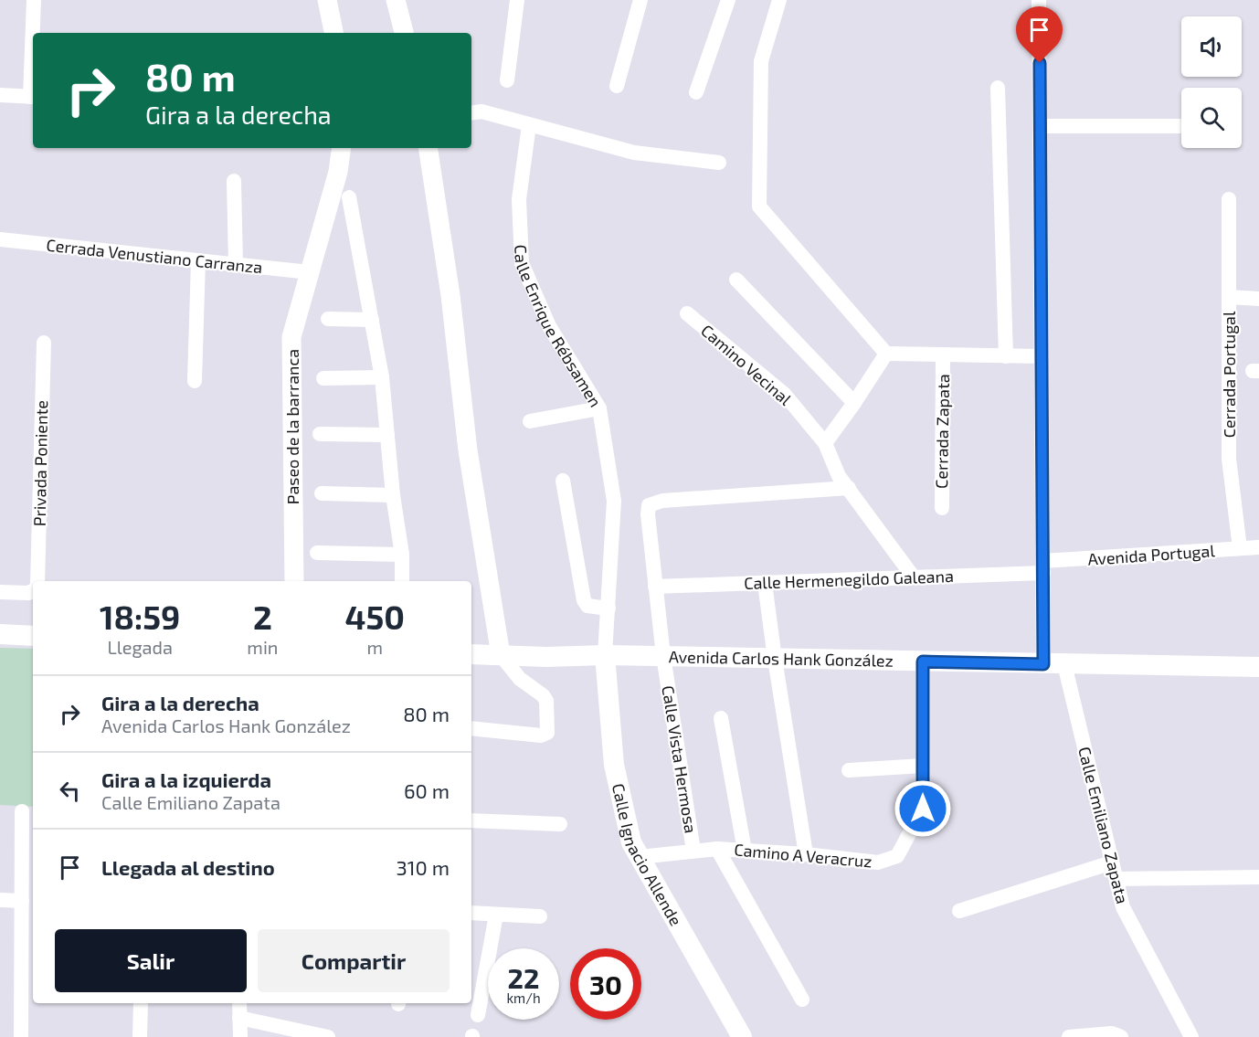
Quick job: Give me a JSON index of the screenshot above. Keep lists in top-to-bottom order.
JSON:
{
  "streets": {
    "main road": ["Avenida Carlos Hank González", "Calle Ignacio Allende"],
    "street": [
      "Cerrada Venustiano Carranza",
      "Calle Enrique Rébsamen",
      "Camino Vecinal",
      "Cerrada Portugal",
      "Paseo de la barranca",
      "Cerrada Zapata",
      "Privada Poniente",
      "Avenida Portugal",
      "Calle Hermenegildo Galeana",
      "Calle Vista Hermosa",
      "Calle Emiliano Zapata",
      "Camino A Veracruz"
    ]
  },
  "crossings": [
    ["Cerrada Venustiano Carranza", "Paseo de la barranca"],
    ["Calle Enrique Rébsamen", "Avenida Carlos Hank González"],
    ["Calle Enrique Rébsamen", "Calle Ignacio Allende"],
    ["Cerrada Portugal", "Avenida Portugal"],
    ["Avenida Portugal", "Calle Hermenegildo Galeana"],
    ["Calle Hermenegildo Galeana", "Calle Vista Hermosa"],
    ["Avenida Carlos Hank González", "Calle Vista Hermosa"],
    ["Avenida Carlos Hank González", "Calle Emiliano Zapata"],
    ["Avenida Carlos Hank González", "Calle Ignacio Allende"],
    ["Avenida Carlos Hank González", "Camino A Veracruz"],
    ["Calle Vista Hermosa", "Camino A Veracruz"],
    ["Calle Ignacio Allende", "Camino A Veracruz"]
  ],
  "page": {
    "turn": ["80 m", "Gira a la derecha"],
    "eta": [
      "18:59",
      "Llegada",
      "2",
      "min",
      "450",
      "m"
    ],
    "list": [
      {
        "name": "Gira a la derecha",
        "note": "Avenida Carlos Hank González",
        "value": "80 m"
      },
      {
        "name": "Gira a la izquierda",
        "note": "Calle Emiliano Zapata",
        "value": "60 m"
      },
      {
        "name": "Llegada al destino",
        "value": "310 m"
      }
    ],
    "buttons": ["Salir", "Compartir"],
    "speed": "22 km/h",
    "limit": "30"
  }
}
